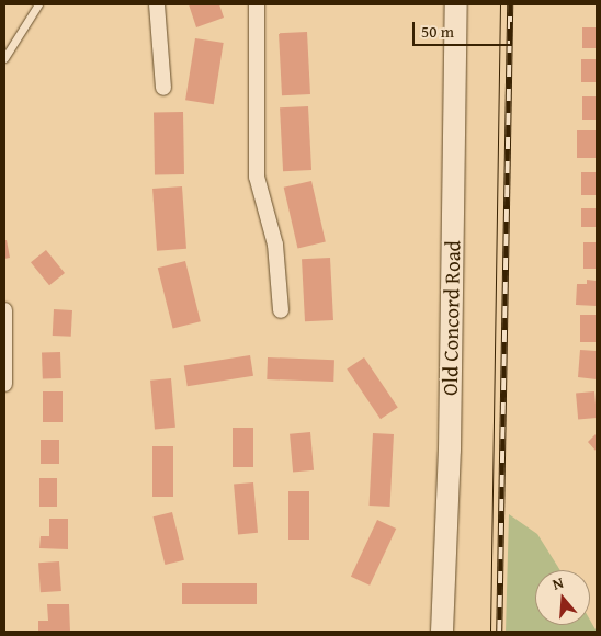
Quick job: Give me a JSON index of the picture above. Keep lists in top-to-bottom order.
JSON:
{
  "streets": {
    "street": ["Old Concord Road"]
  },
  "scale_bar": "50 m",
  "north": "top"
}
